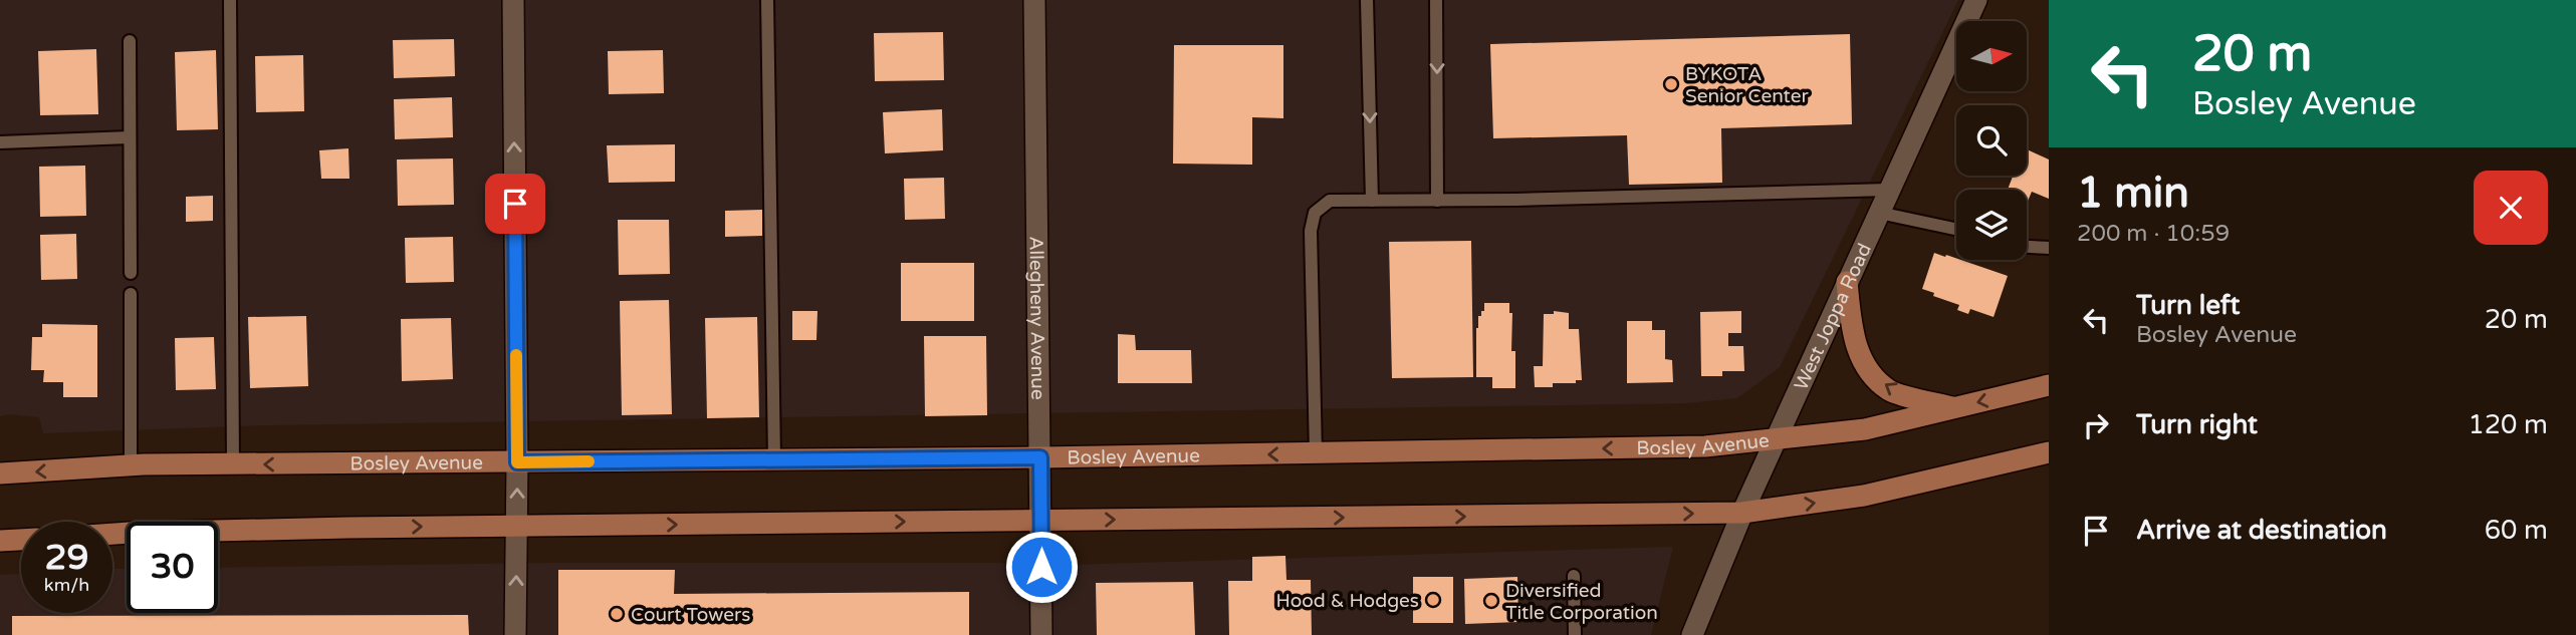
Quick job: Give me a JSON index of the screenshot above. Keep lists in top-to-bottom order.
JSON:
{
  "streets": {
    "main road": ["Bosley Avenue"],
    "street": ["West Joppa Road", "Allegheny Avenue"]
  },
  "crossings": [
    ["West Joppa Road", "Bosley Avenue"],
    ["Allegheny Avenue", "Bosley Avenue"]
  ],
  "places": [
    "BYKOTA Senior Center",
    "Hood & Hodges",
    "Diversified Title Corporation",
    "Court Towers"
  ],
  "north": "right",
  "page": {
    "turn": ["20 m", "Bosley Avenue"],
    "heading": ["1 min", "200 m · 10:59"],
    "list": [
      {
        "name": "Turn left",
        "note": "Bosley Avenue",
        "value": "20 m"
      },
      {
        "name": "Turn right",
        "value": "120 m"
      },
      {
        "name": "Arrive at destination",
        "value": "60 m"
      }
    ],
    "speed": "29 km/h",
    "limit": "30"
  }
}
